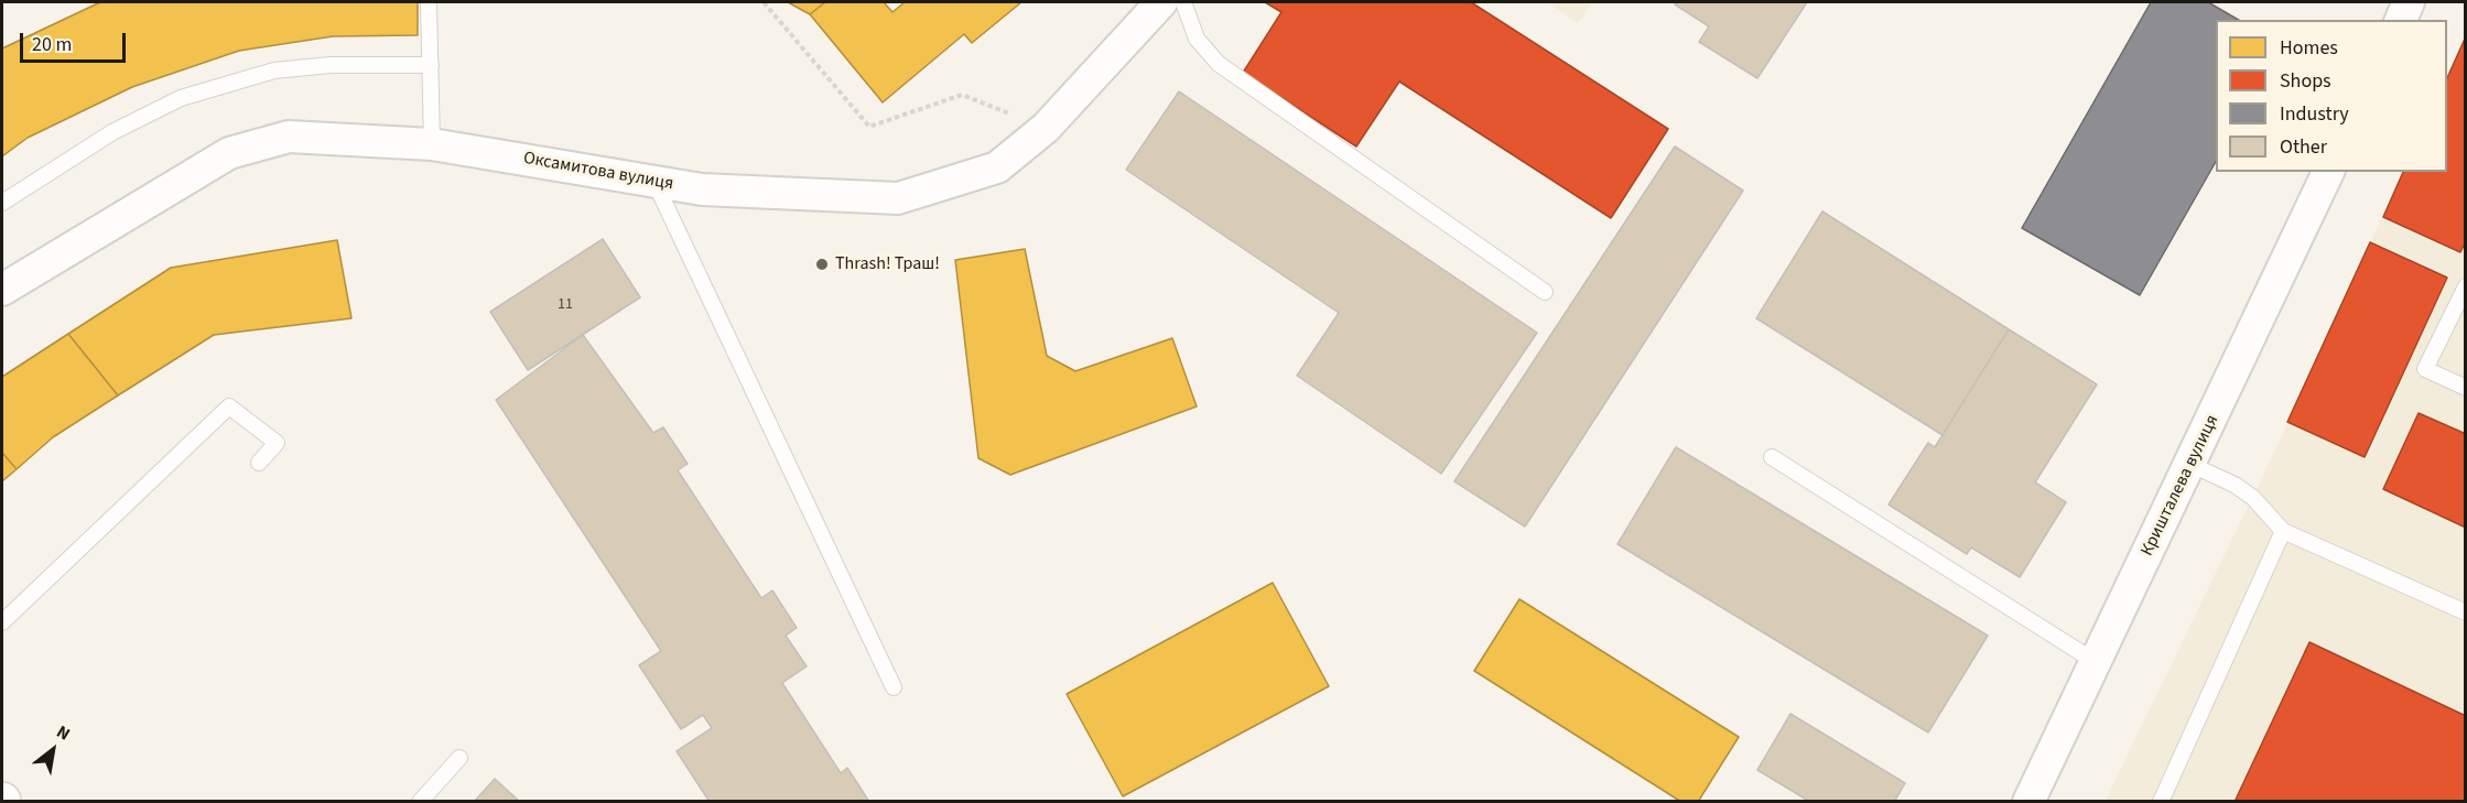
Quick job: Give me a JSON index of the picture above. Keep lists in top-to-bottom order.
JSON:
{
  "streets": {
    "street": ["Оксамитова вулиця", "Кришталева вулиця"]
  },
  "places": ["Thrash! Траш!"],
  "house_numbers": ["11"],
  "legend": [
    "Homes",
    "Shops",
    "Industry",
    "Other"
  ],
  "scale_bar": "20 m",
  "north": "top right"
}
